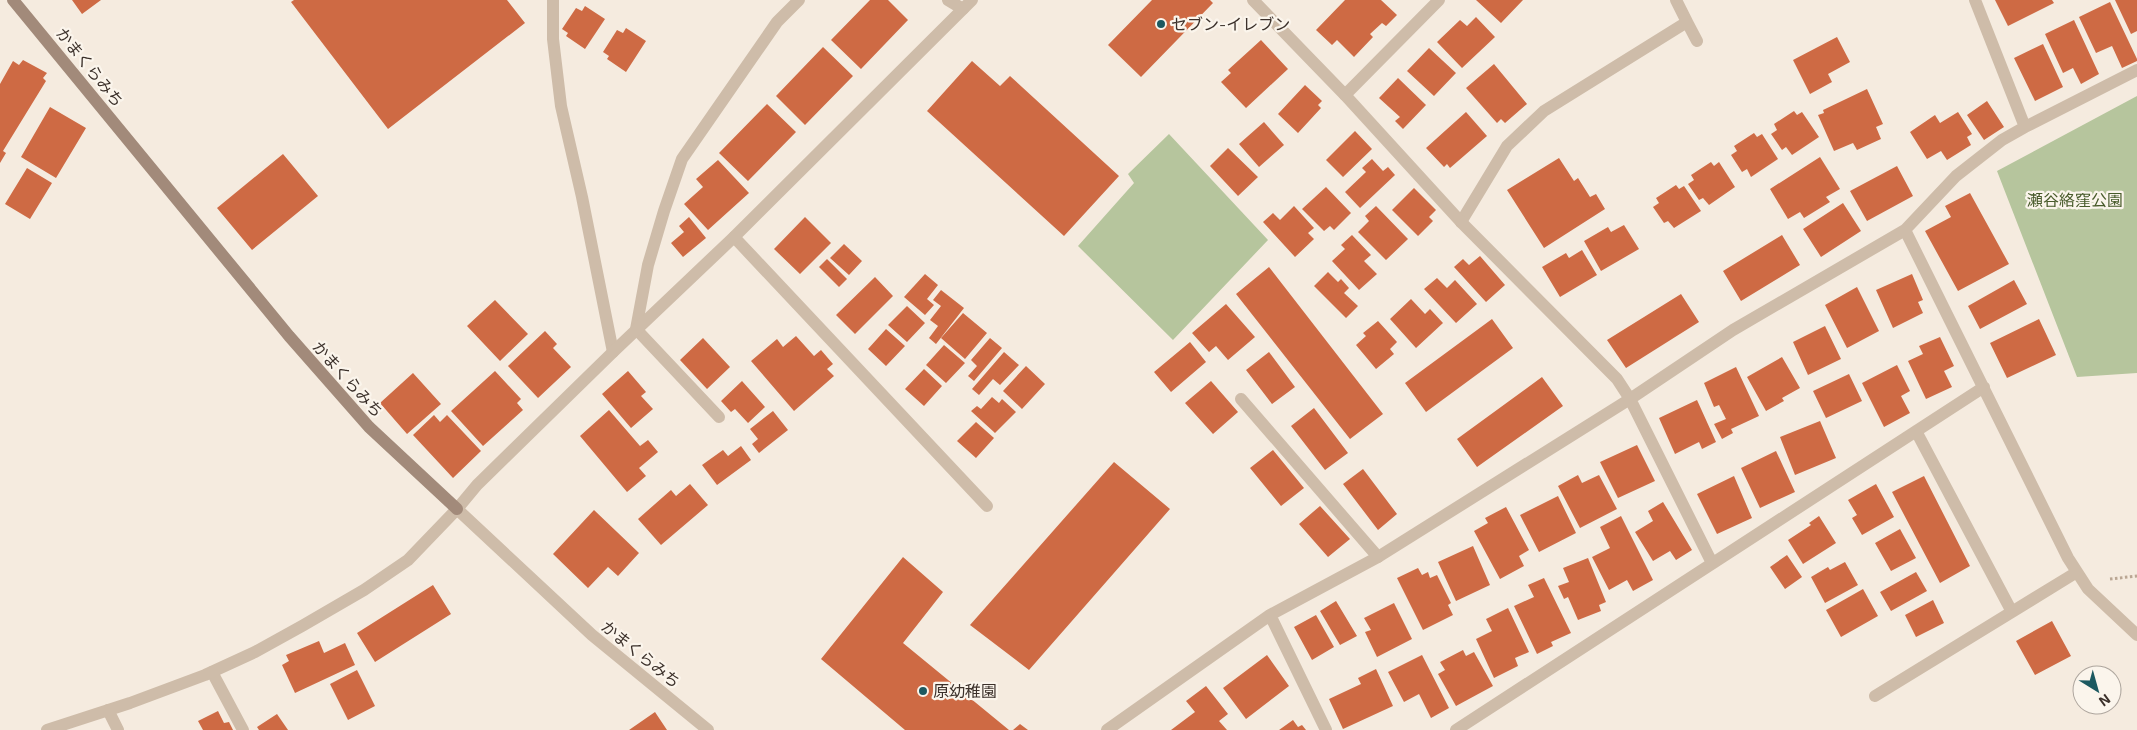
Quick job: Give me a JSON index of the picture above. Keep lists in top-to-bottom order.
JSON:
{
  "streets": {
    "main road": ["かまくらみち"]
  },
  "parks": ["瀬谷絡窪公園"],
  "places": ["セブン-イレブン", "原幼稚園"],
  "north": "bottom right"
}
